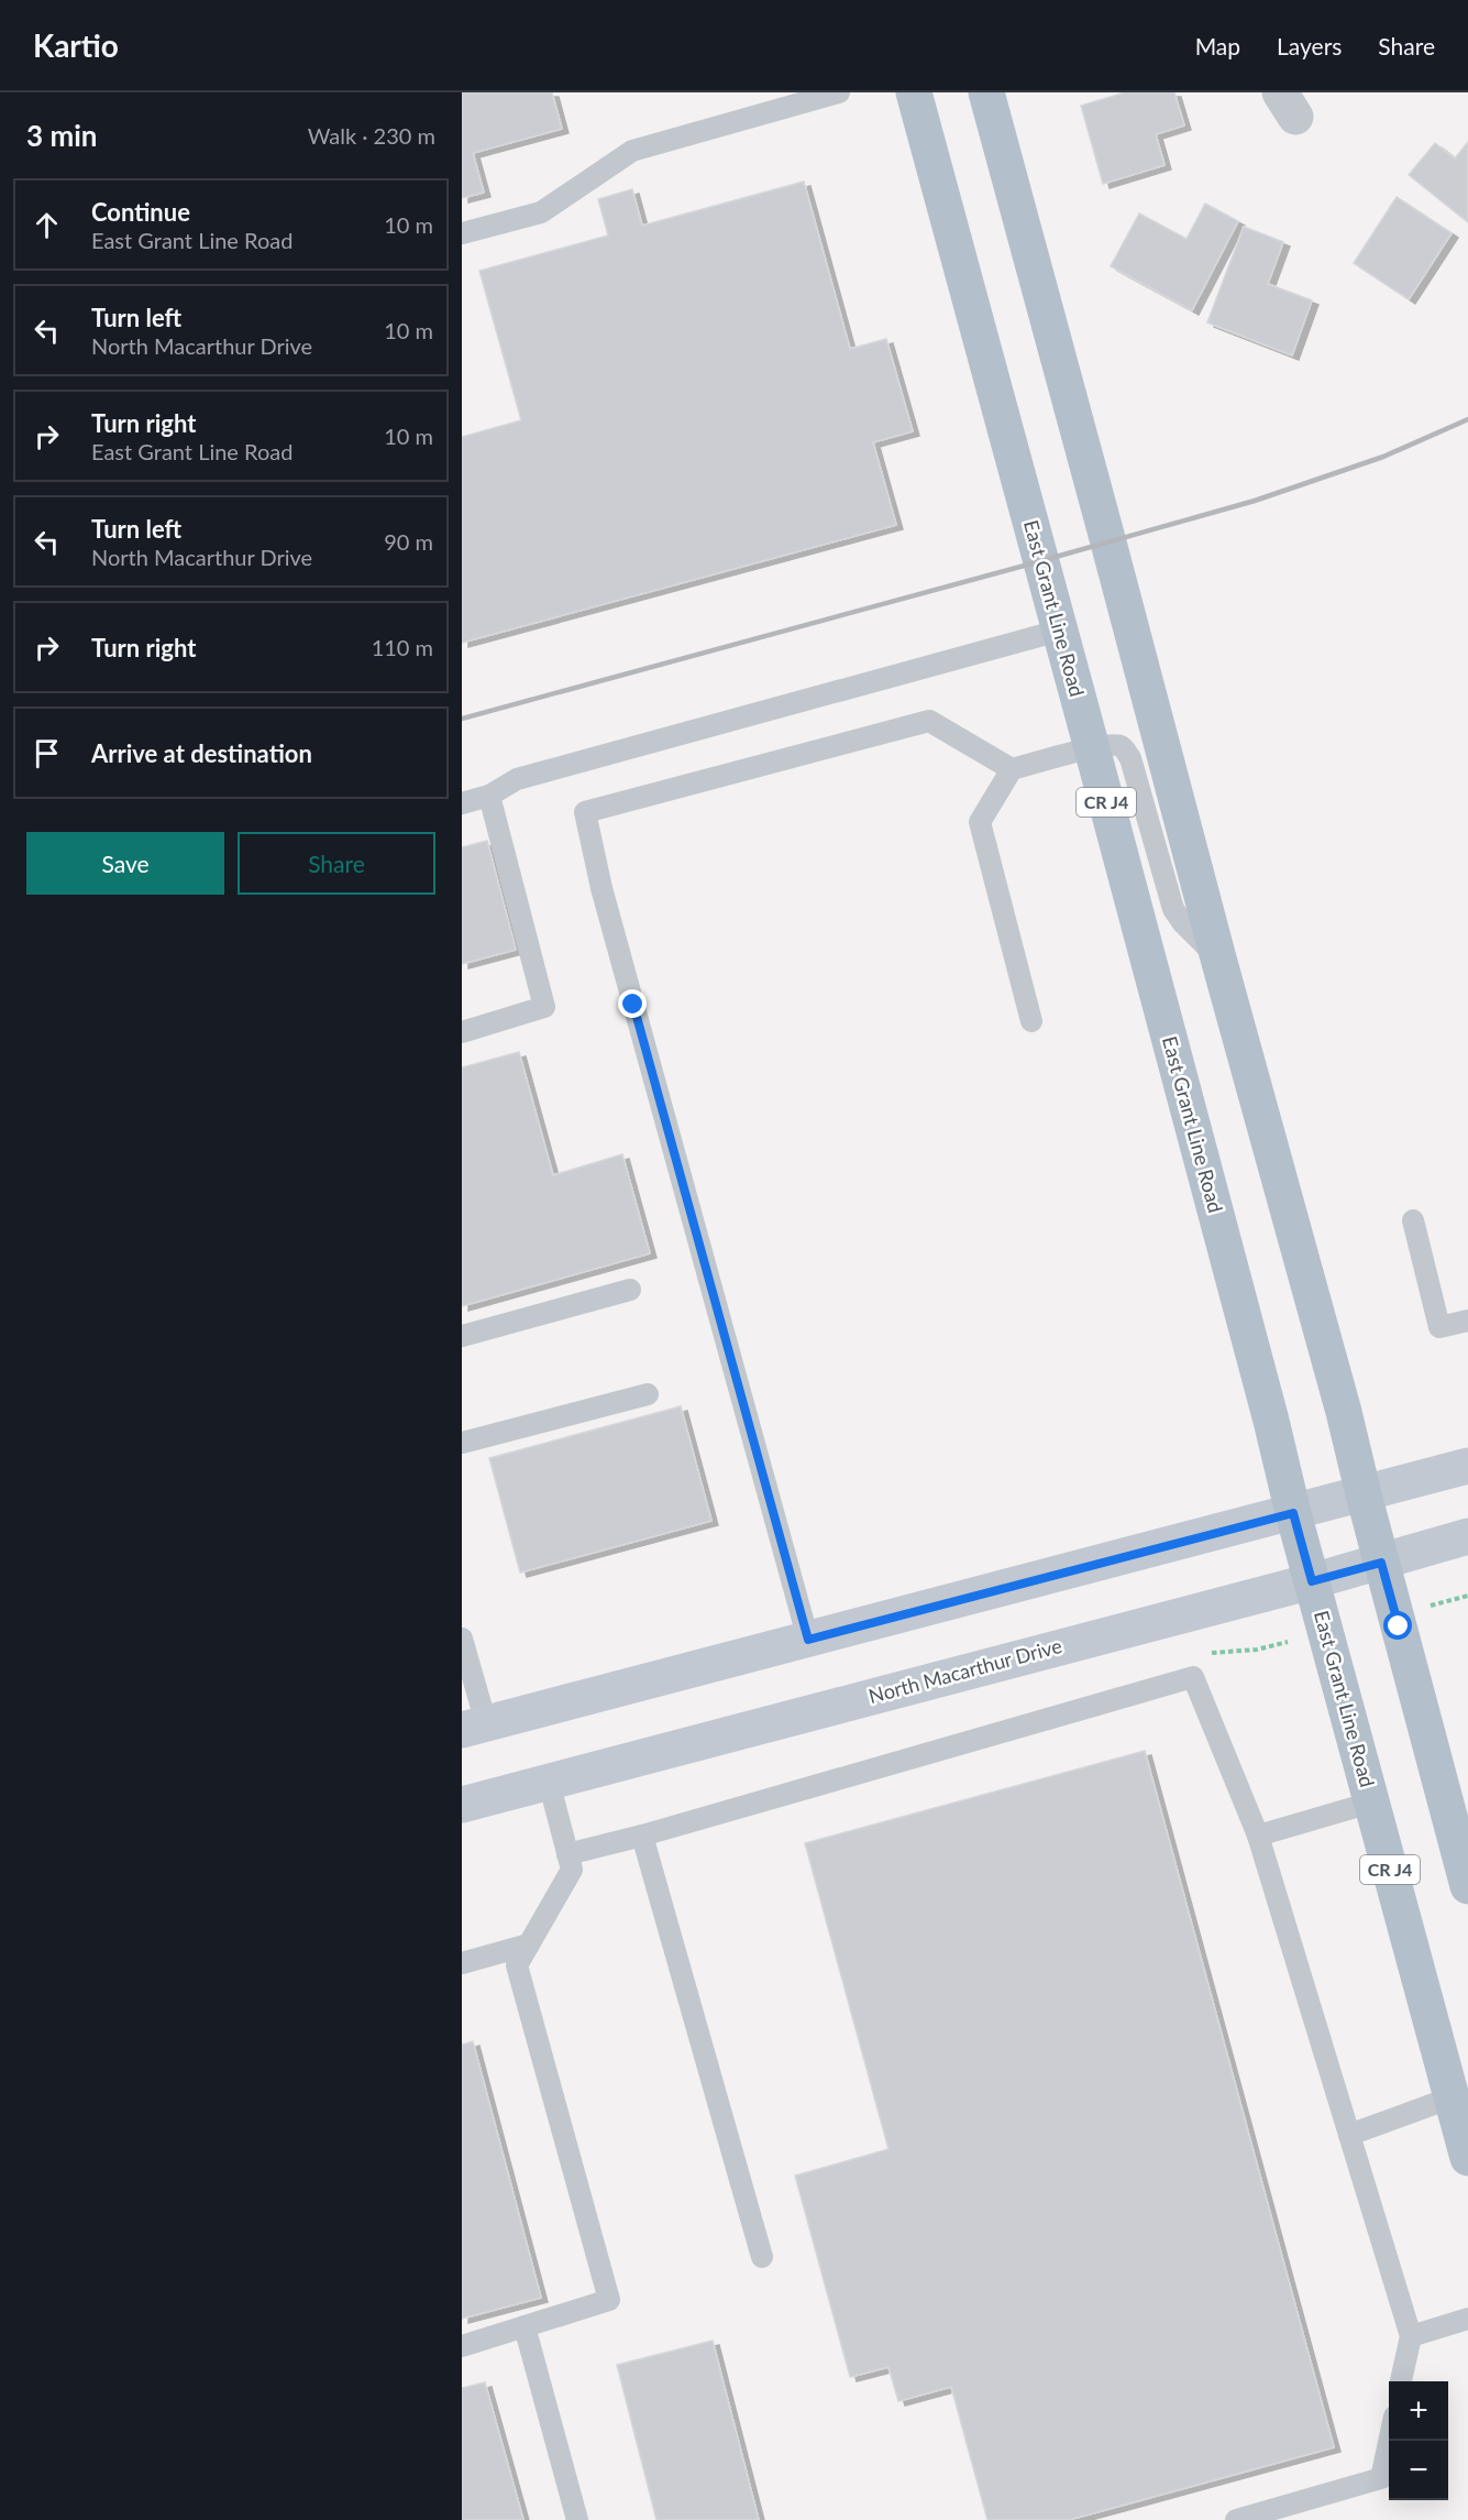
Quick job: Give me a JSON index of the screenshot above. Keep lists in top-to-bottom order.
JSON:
{
  "streets": {
    "main road": ["East Grant Line Road", "CR J4", "North Macarthur Drive"]
  },
  "crossings": [
    ["East Grant Line Road", "North Macarthur Drive"]
  ],
  "page": {
    "header": "Kartio",
    "nav": ["Map", "Layers", "Share"],
    "heading": ["3 min", "Walk · 230 m"],
    "list": [
      ["Continue", "East Grant Line Road", "10 m"],
      ["Turn left", "North Macarthur Drive", "10 m"],
      ["Turn right", "East Grant Line Road", "10 m"],
      ["Turn left", "North Macarthur Drive", "90 m"],
      ["Turn right", "110 m"],
      "Arrive at destination"
    ],
    "buttons": ["Save", "Share"],
    "map_buttons": ["+", "−"]
  }
}
